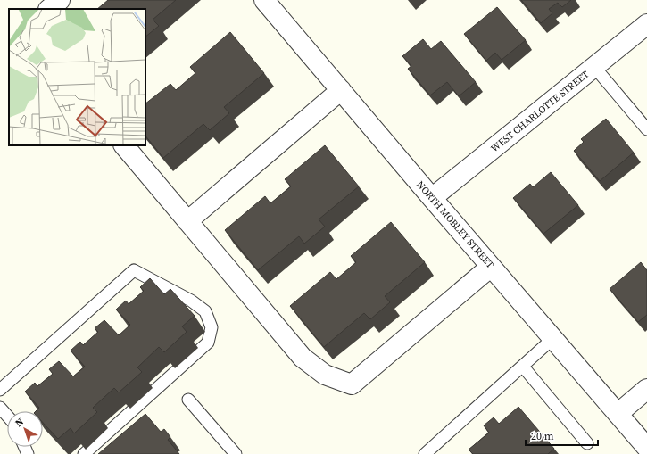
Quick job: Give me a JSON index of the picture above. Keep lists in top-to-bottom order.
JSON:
{
  "streets": {
    "street": ["WEST CHARLOTTE STREET", "NORTH MOBLEY STREET"]
  },
  "crossings": [
    ["WEST CHARLOTTE STREET", "NORTH MOBLEY STREET"]
  ],
  "scale_bar": "20 m",
  "north": "top left"
}
